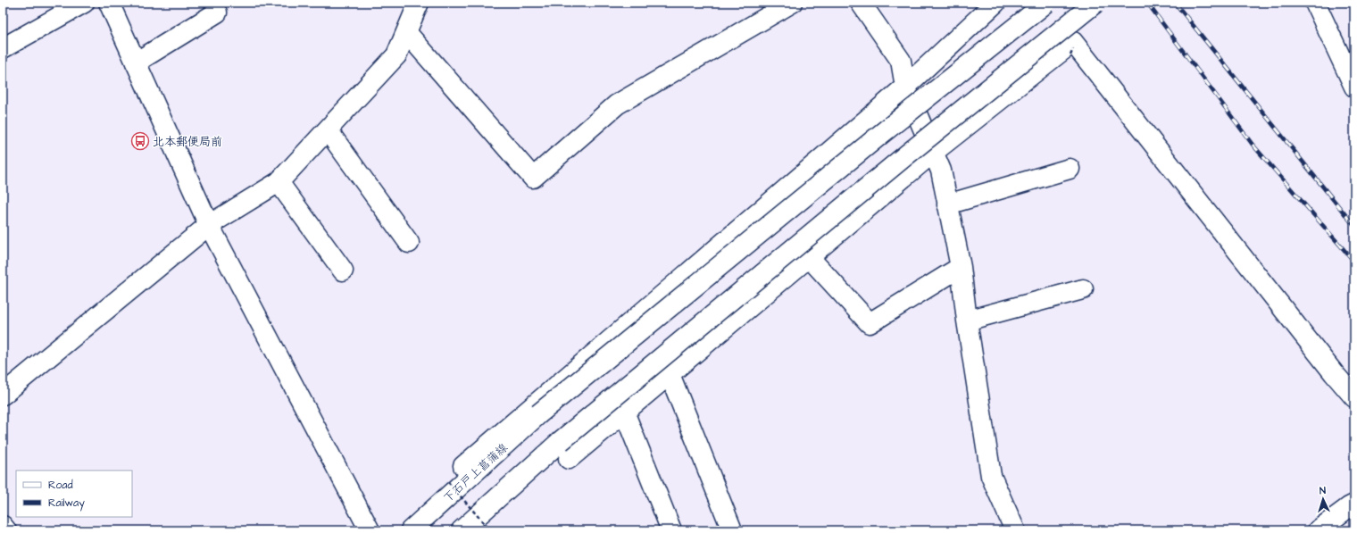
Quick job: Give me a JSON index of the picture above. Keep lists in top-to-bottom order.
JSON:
{
  "streets": {
    "street": ["下石戸上菖蒲線"]
  },
  "places": {
    "bus stop": ["北本郵便局前"]
  },
  "legend": ["Road", "Railway"],
  "north": "top"
}
